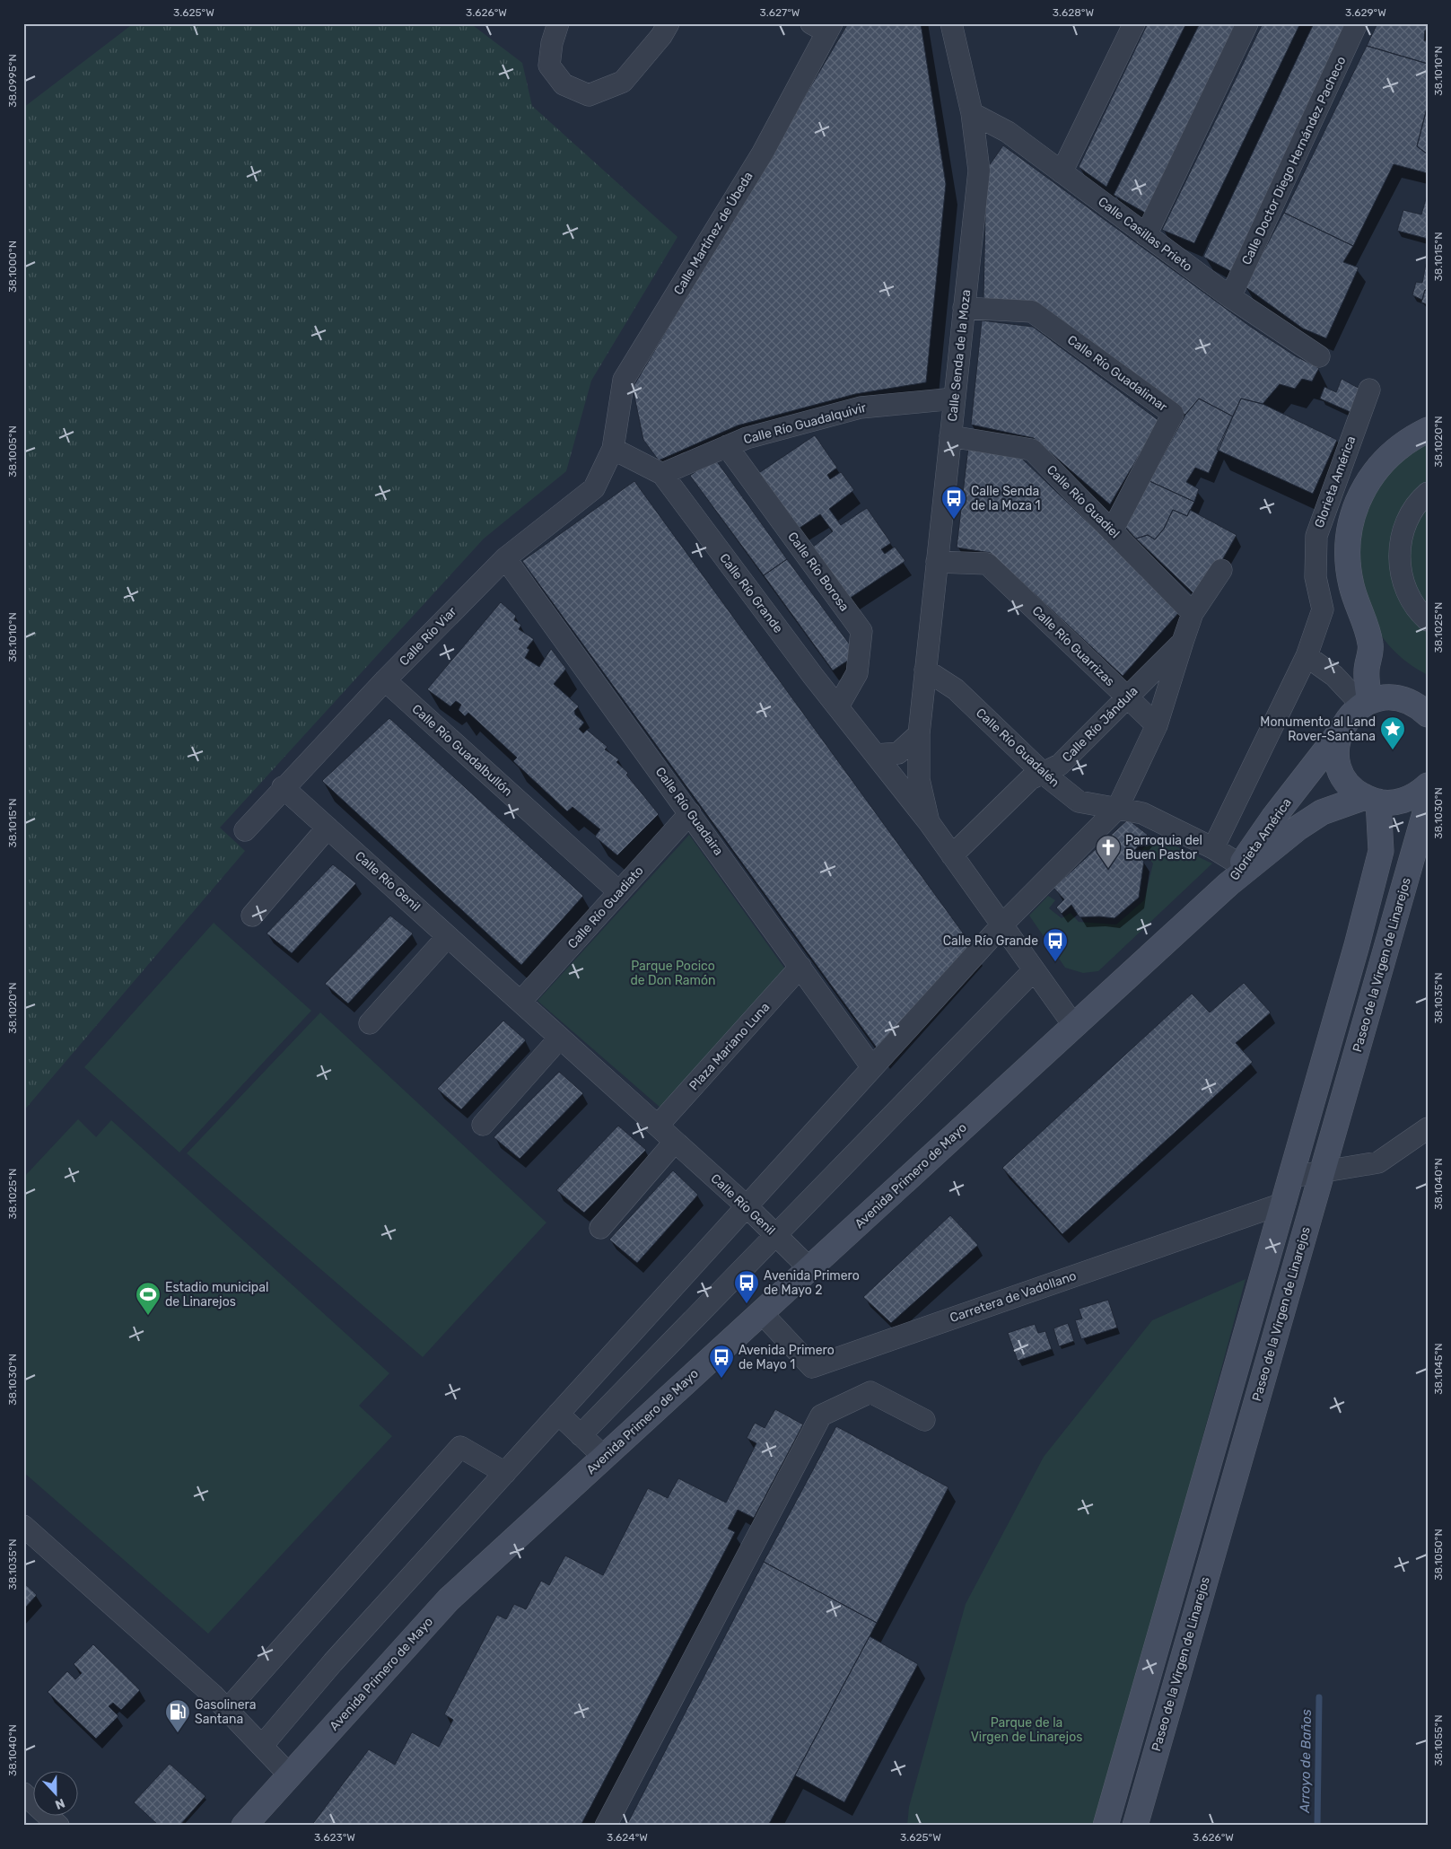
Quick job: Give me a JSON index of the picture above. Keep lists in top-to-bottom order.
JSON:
{
  "streets": {
    "main road": ["Glorieta América", "Paseo de la Virgen de Linarejos", "Avenida Primero de Mayo"],
    "street": [
      "Calle Doctor Diego Hernández Pacheco",
      "Calle Martínez de Úbeda",
      "Calle Casillas Prieto",
      "Calle Senda de la Moza",
      "Calle Río Guadalimar",
      "Calle Río Guadalquivir",
      "Calle Río Guadiel",
      "Calle Río Borosa",
      "Calle Río Grande",
      "Calle Río Viar",
      "Calle Río Guarrizas",
      "Calle Río Jándula",
      "Calle Río Guadalén",
      "Calle Río Guadalbullón",
      "Calle Río Guadaira",
      "Calle Río Genil",
      "Calle Río Guadiato",
      "Plaza Mariano Luna",
      "Carretera de Vadollano"
    ]
  },
  "crossings": [
    ["Calle Doctor Diego Hernández Pacheco", "Calle Casillas Prieto"],
    ["Calle Martínez de Úbeda", "Calle Río Grande"],
    ["Calle Martínez de Úbeda", "Calle Río Viar"],
    ["Calle Casillas Prieto", "Calle Senda de la Moza"],
    ["Calle Senda de la Moza", "Calle Río Guadalimar"],
    ["Calle Senda de la Moza", "Calle Río Guadalquivir"],
    ["Calle Senda de la Moza", "Calle Río Guadiel"],
    ["Calle Senda de la Moza", "Calle Río Grande"],
    ["Calle Senda de la Moza", "Calle Río Guarrizas"],
    ["Calle Senda de la Moza", "Calle Río Guadalén"],
    ["Calle Río Guadalimar", "Calle Río Guadiel"],
    ["Calle Río Guadalquivir", "Calle Río Borosa"],
    ["Calle Río Guadalquivir", "Calle Río Grande"],
    ["Glorieta América", "Calle Río Guadalén"],
    ["Glorieta América", "Avenida Primero de Mayo"],
    ["Calle Río Guadiel", "Calle Río Jándula"],
    ["Calle Río Borosa", "Calle Río Grande"],
    ["Calle Río Grande", "Calle Río Viar"],
    ["Calle Río Grande", "Calle Río Jándula"],
    ["Calle Río Grande", "Avenida Primero de Mayo"],
    ["Calle Río Viar", "Calle Río Guadalbullón"],
    ["Calle Río Viar", "Calle Río Guadaira"],
    ["Calle Río Viar", "Calle Río Genil"],
    ["Calle Río Guarrizas", "Calle Río Jándula"],
    ["Calle Río Jándula", "Calle Río Guadalén"],
    ["Calle Río Guadalén", "Avenida Primero de Mayo"],
    ["Calle Río Guadalbullón", "Calle Río Guadiato"],
    ["Calle Río Guadaira", "Calle Río Guadiato"],
    ["Calle Río Guadaira", "Plaza Mariano Luna"],
    ["Calle Río Genil", "Calle Río Guadiato"],
    ["Calle Río Genil", "Plaza Mariano Luna"],
    ["Calle Río Genil", "Avenida Primero de Mayo"],
    ["Avenida Primero de Mayo", "Carretera de Vadollano"]
  ],
  "water": ["Arroyo de Baños"],
  "parks": ["Parque Pocico de Don Ramón", "Parque de la Virgen de Linarejos"],
  "places": {
    "bus stop": [
      "Calle Senda de la Moza 1",
      "Calle Río Grande",
      "Avenida Primero de Mayo 2",
      "Avenida Primero de Mayo 1"
    ],
    "place": ["Monumento al Land Rover-Santana"],
    "church": ["Parroquia del Buen Pastor"],
    "sports": ["Estadio municipal de Linarejos"],
    "fuel station": ["Gasolinera Santana"]
  },
  "north": "bottom",
  "coordinates": [
    "3.625°W",
    "3.626°W",
    "3.627°W",
    "3.628°W",
    "3.629°W",
    "38.1010°N",
    "38.0995°N",
    "38.1015°N",
    "38.1000°N",
    "38.1020°N",
    "38.1005°N",
    "38.1025°N",
    "38.1030°N",
    "38.1035°N",
    "38.1040°N",
    "38.1045°N",
    "38.1050°N",
    "38.1055°N",
    "3.623°W",
    "3.624°W"
  ]
}
